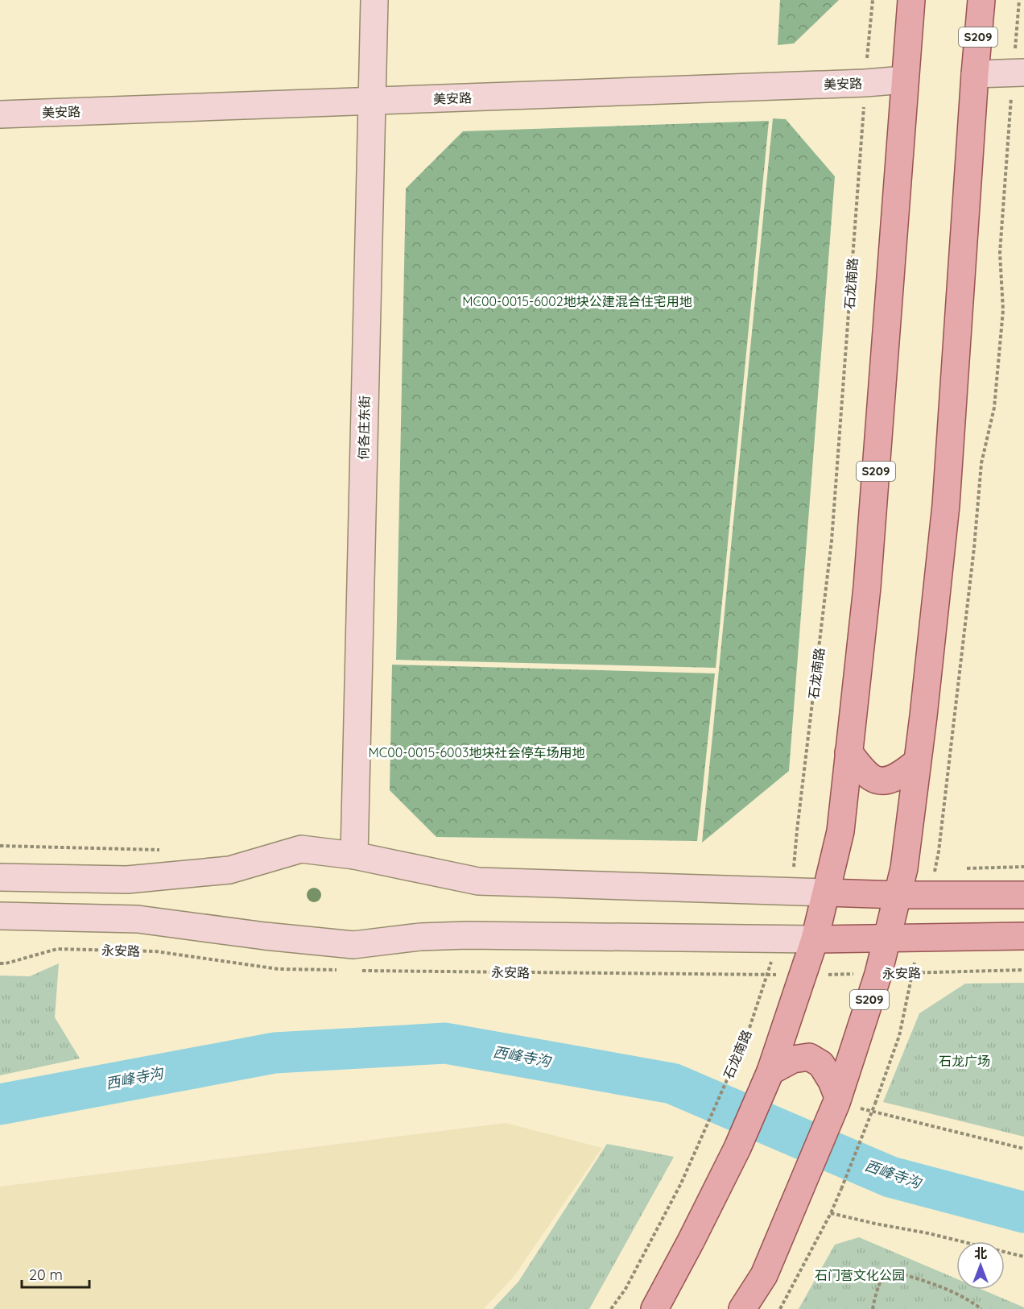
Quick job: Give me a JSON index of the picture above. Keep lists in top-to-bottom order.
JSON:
{
  "streets": {
    "main road": ["S209"],
    "street": ["美安路", "何各庄东街"],
    "path": ["石龙南路", "永安路"]
  },
  "crossings": [
    ["S209", "美安路"],
    ["S209", "永安路"],
    ["美安路", "石龙南路"],
    ["美安路", "何各庄东街"],
    ["石龙南路", "永安路"]
  ],
  "water": ["西峰寺沟"],
  "parks": [
    "MC00-0015-6002地块公建混合住宅用地",
    "MC00-0015-6003地块社会停车场用地",
    "石龙广场",
    "石门营文化公园"
  ],
  "scale_bar": "20 m",
  "north": "top"
}
